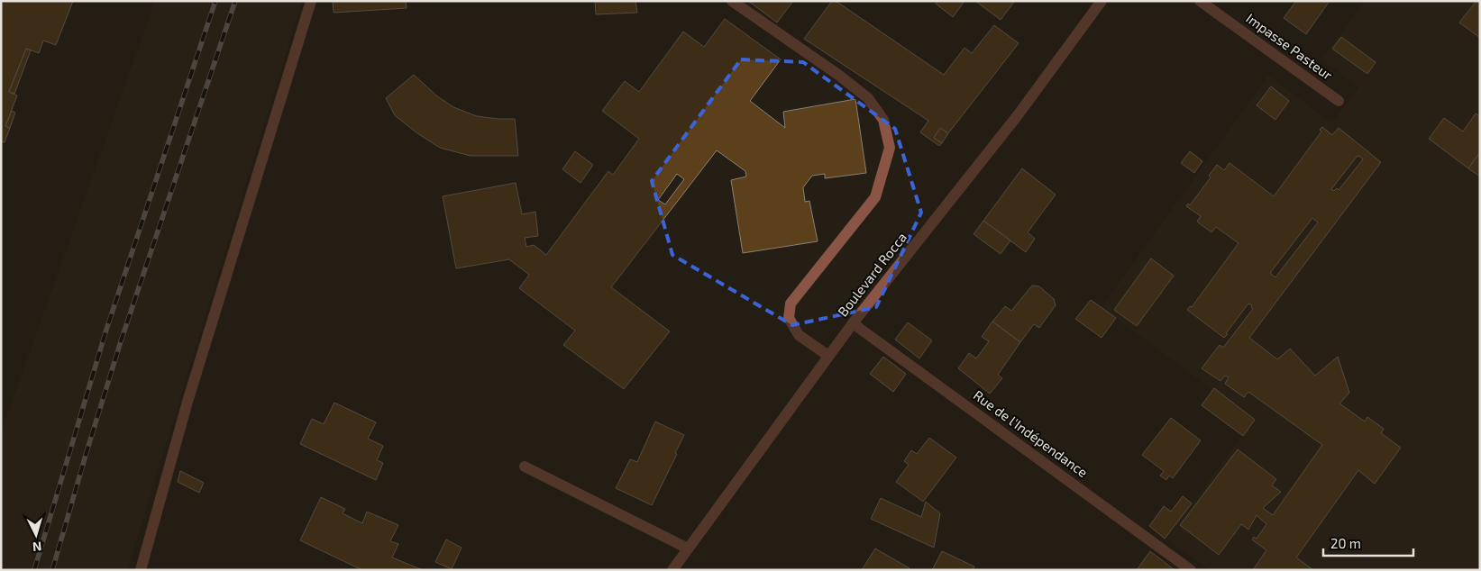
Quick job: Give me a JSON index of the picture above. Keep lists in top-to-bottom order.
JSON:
{
  "streets": {
    "street": ["Impasse Pasteur", "Boulevard Rocca", "Rue de l'Indépendance"]
  },
  "crossings": [
    ["Boulevard Rocca", "Rue de l'Indépendance"]
  ],
  "scale_bar": "20 m",
  "north": "bottom"
}
